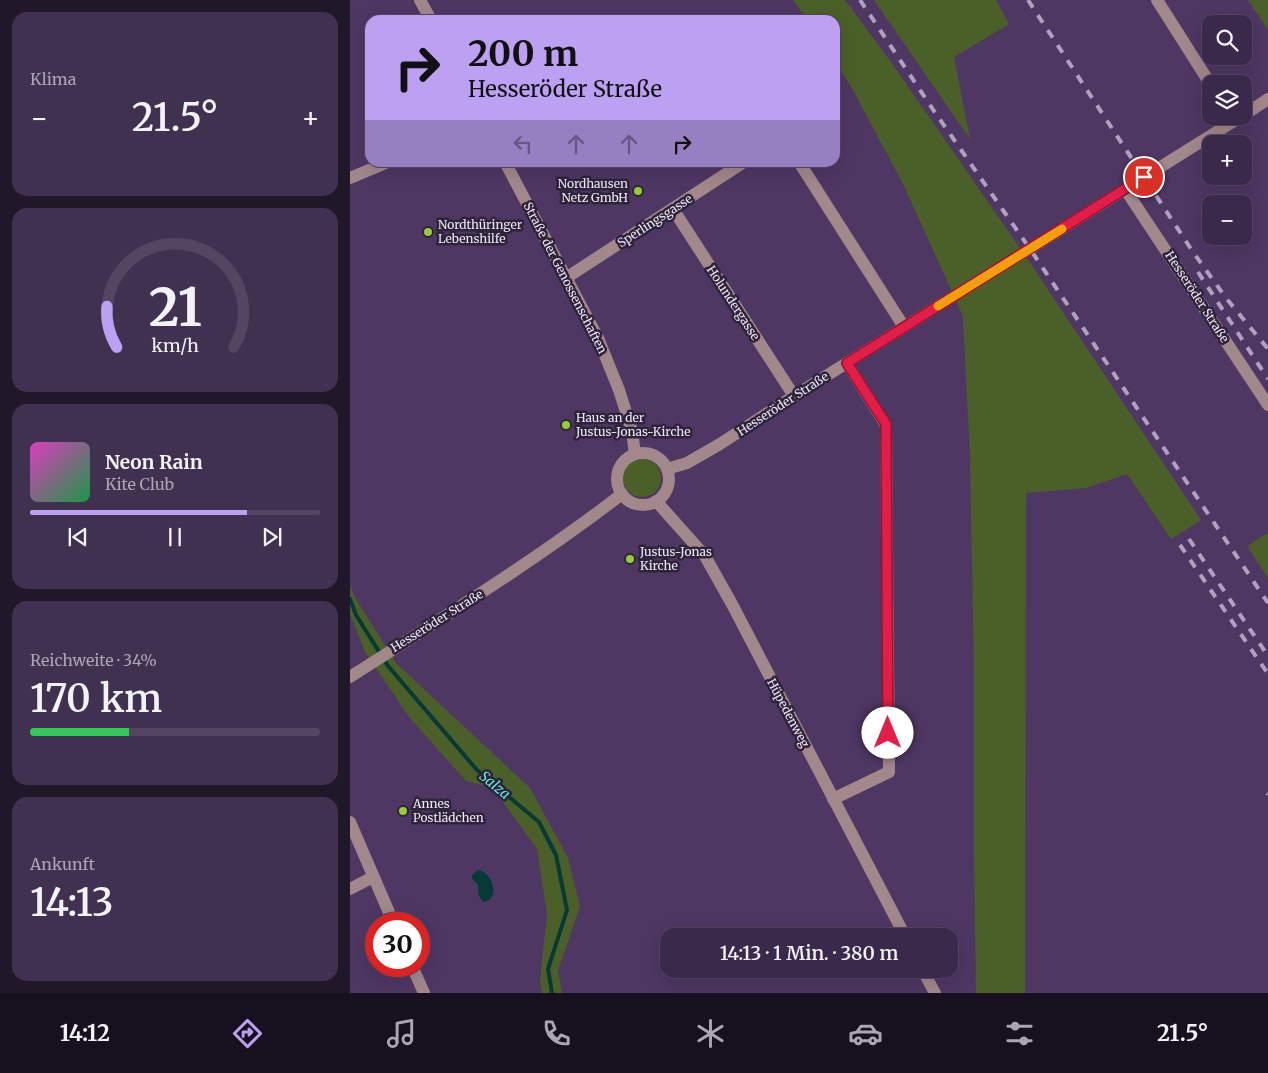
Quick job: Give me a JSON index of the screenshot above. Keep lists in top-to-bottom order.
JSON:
{
  "streets": {
    "street": [
      "Sperlingsgasse",
      "Straße der Genossenschaften",
      "Hesseröder Straße",
      "Holundergasse",
      "Hüpedenweg"
    ]
  },
  "crossings": [
    ["Sperlingsgasse", "Straße der Genossenschaften"],
    ["Sperlingsgasse", "Holundergasse"],
    ["Straße der Genossenschaften", "Hesseröder Straße"],
    ["Straße der Genossenschaften", "Hüpedenweg"],
    ["Hesseröder Straße", "Holundergasse"],
    ["Hesseröder Straße", "Hüpedenweg"]
  ],
  "water": ["Salza"],
  "places": [
    "Nordhausen Netz GmbH",
    "Nordthüringer Lebenshilfe",
    "Haus an der Justus-Jonas-Kirche",
    "Justus-Jonas Kirche",
    "Annes Postlädchen"
  ],
  "page": {
    "tile": [
      "Klima",
      ["Reichweite · 34%", "170 km"],
      ["Ankunft", "14:13"]
    ],
    "map_buttons": ["+", "−"],
    "turn": ["200 m", "Hesseröder Straße"],
    "heat": ["−", "21.5°", "+"],
    "song": ["Neon Rain", "Kite Club"],
    "limit": "30",
    "trip": "14:13 · 1 Min. · 380 m",
    "tabs": ["14:12", "21.5°"],
    "gauge": ["21", "km/h"]
  }
}
